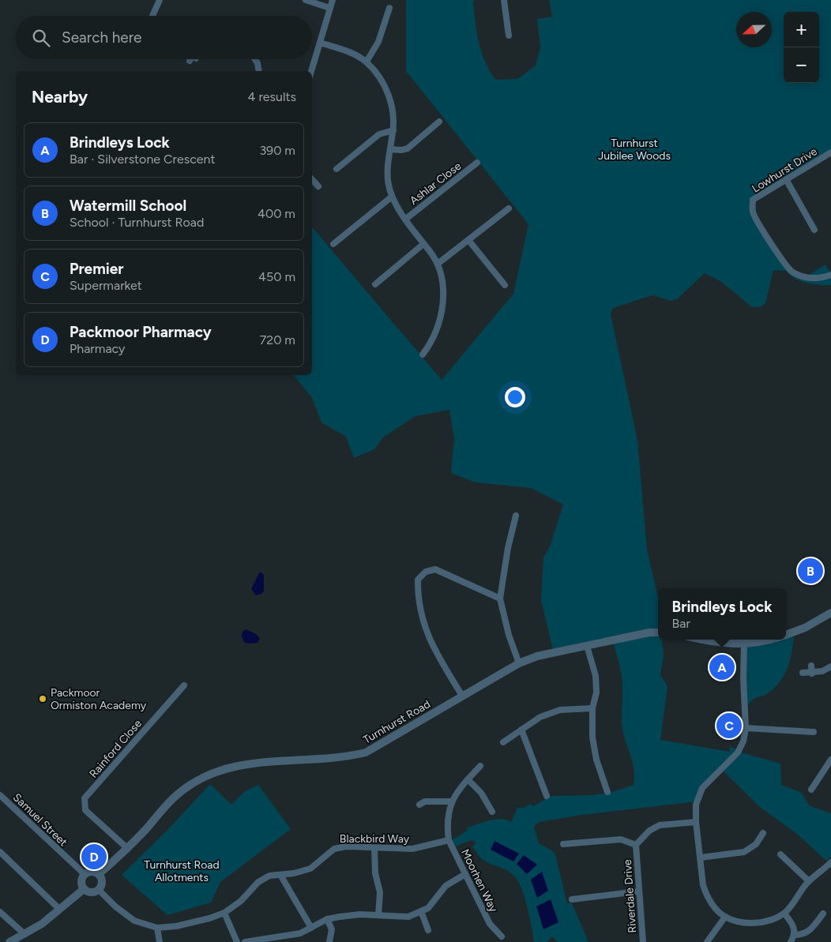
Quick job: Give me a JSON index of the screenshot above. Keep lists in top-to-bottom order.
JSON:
{
  "streets": {
    "street": [
      "Lowhurst Drive",
      "Ashlar Close",
      "Turnhurst Road",
      "Rainford Close",
      "Samuel Street",
      "Blackbird Way",
      "Moorhen Way",
      "Riverdale Drive"
    ]
  },
  "crossings": [
    ["Turnhurst Road", "Rainford Close"],
    ["Turnhurst Road", "Samuel Street"],
    ["Blackbird Way", "Moorhen Way"]
  ],
  "parks": ["Turnhurst Jubilee Woods", "Turnhurst Road Allotments"],
  "places": ["Packmoor Ormiston Academy"],
  "north": "left",
  "page": {
    "map_buttons": ["+", "−"],
    "search": "Search here",
    "heading": ["Nearby", "4 results"],
    "list": [
      {
        "mark": "A",
        "name": "Brindleys Lock",
        "note": "Bar · Silverstone Crescent",
        "value": "390 m"
      },
      {
        "mark": "B",
        "name": "Watermill School",
        "note": "School · Turnhurst Road",
        "value": "400 m"
      },
      {
        "mark": "C",
        "name": "Premier",
        "note": "Supermarket",
        "value": "450 m"
      },
      {
        "mark": "D",
        "name": "Packmoor Pharmacy",
        "note": "Pharmacy",
        "value": "720 m"
      }
    ],
    "pins": [
      "B",
      "A",
      "C",
      "D"
    ],
    "popup": ["Brindleys Lock", "Bar"]
  }
}
